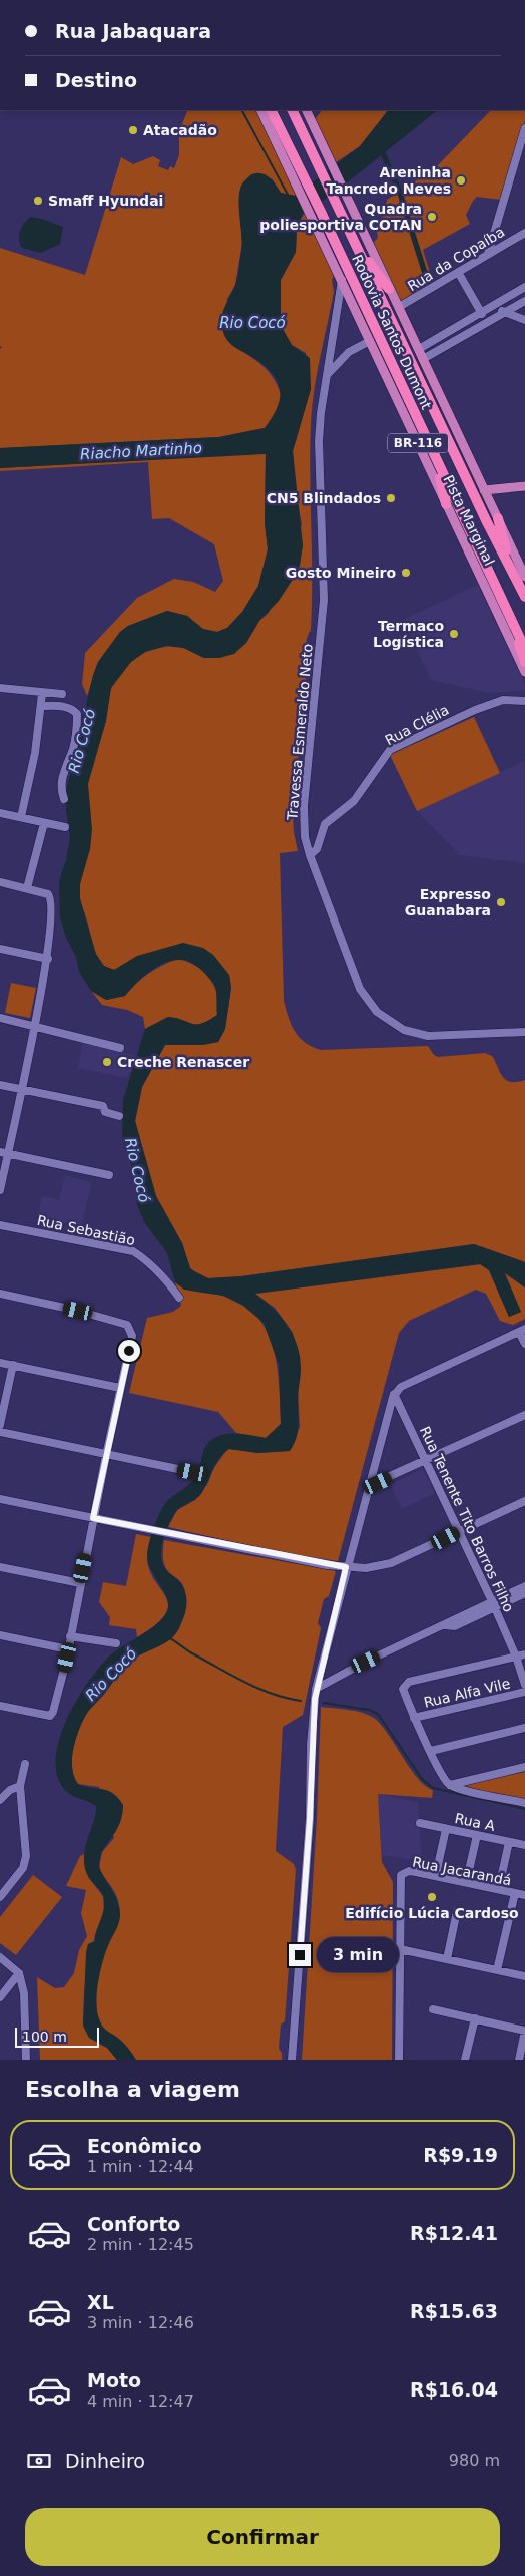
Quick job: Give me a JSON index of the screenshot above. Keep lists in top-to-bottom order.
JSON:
{
  "streets": {
    "highway": ["Rodovia Santos Dumont", "BR-116"],
    "main road": ["Pista Marginal"],
    "street": [
      "Rua da Copaíba",
      "Rua Clélia",
      "Travessa Esmeraldo Neto",
      "Rua Sebastião",
      "Rua Tenente Tito Barros Filho",
      "Rua Alfa Vile",
      "Rua A",
      "Rua Jacarandá"
    ]
  },
  "crossings": [
    ["Rua da Copaíba", "Pista Marginal"],
    ["Rodovia Santos Dumont", "Pista Marginal"],
    ["Pista Marginal", "Travessa Esmeraldo Neto"],
    ["Rua Clélia", "Travessa Esmeraldo Neto"]
  ],
  "water": ["Rio Cocó", "Riacho Martinho"],
  "places": [
    "Atacadão",
    "Areninha Tancredo Neves",
    "Smaff Hyundai",
    "Quadra poliesportiva COTAN",
    "CN5 Blindados",
    "Gosto Mineiro",
    "Termaco Logística",
    "Expresso Guanabara",
    "Creche Renascer",
    "Edifício Lúcia Cardoso"
  ],
  "scale_bar": "100 m",
  "page": {
    "banner": ["Rua Jabaquara", "Destino"],
    "bubble": "3 min",
    "scale": "100 m",
    "heading": "Escolha a viagem",
    "list": [
      {
        "name": "Econômico",
        "note": "1 min · 12:44",
        "value": "R$9.19"
      },
      {
        "name": "Conforto",
        "note": "2 min · 12:45",
        "value": "R$12.41"
      },
      {
        "name": "XL",
        "note": "3 min · 12:46",
        "value": "R$15.63"
      },
      {
        "name": "Moto",
        "note": "4 min · 12:47",
        "value": "R$16.04"
      }
    ],
    "pay": ["Dinheiro", "980 m"],
    "buttons": "Confirmar"
  }
}
